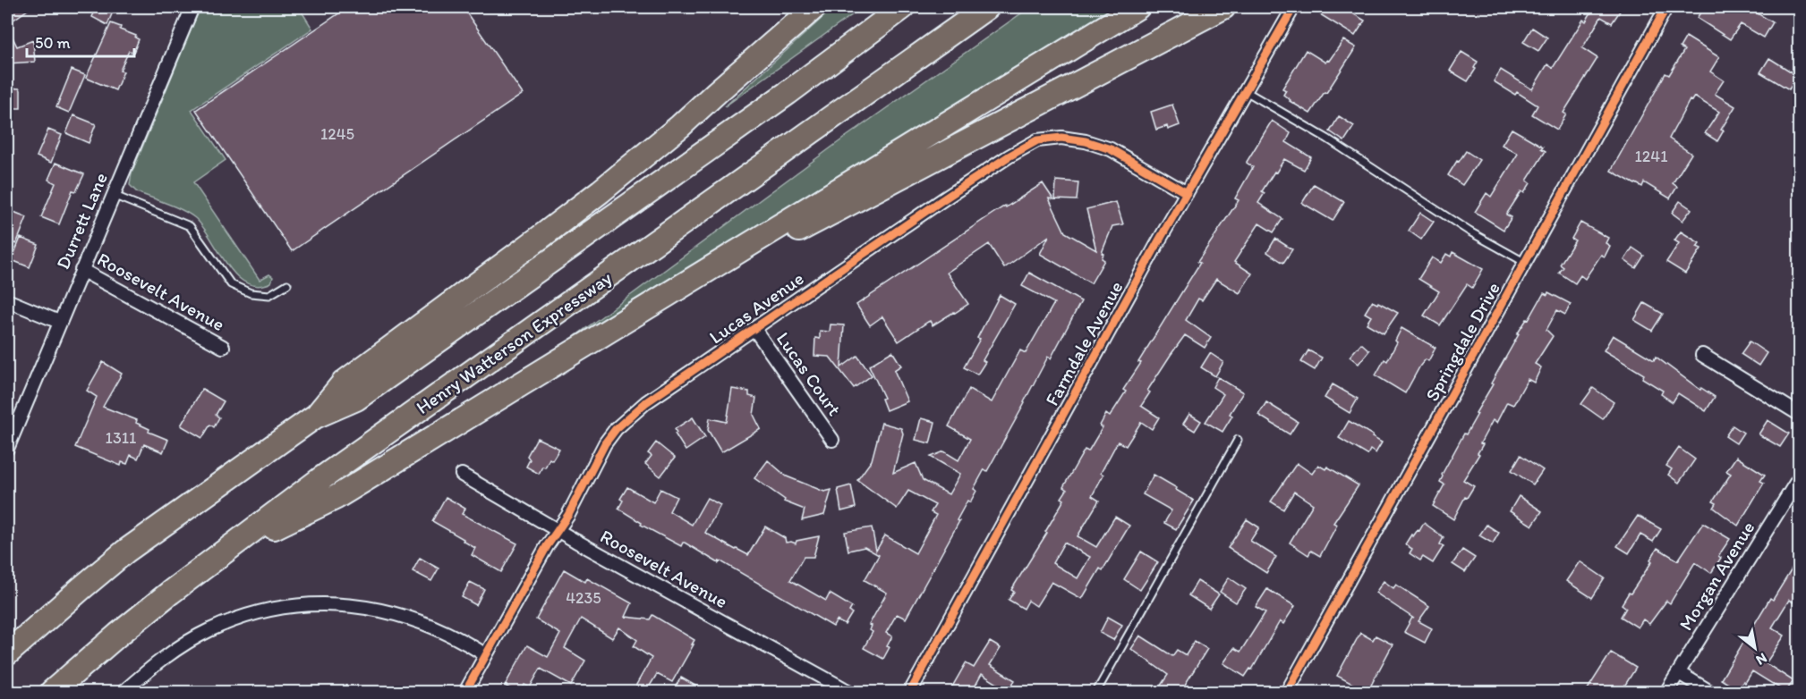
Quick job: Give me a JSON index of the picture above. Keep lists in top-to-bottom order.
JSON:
{
  "streets": {
    "highway": ["Henry Watterson Expressway"],
    "street": [
      "Durrett Lane",
      "Roosevelt Avenue",
      "Lucas Avenue",
      "Springdale Drive",
      "Farmdale Avenue",
      "Lucas Court",
      "Morgan Avenue"
    ]
  },
  "crossings": [
    ["Durrett Lane", "Roosevelt Avenue"],
    ["Roosevelt Avenue", "Lucas Avenue"],
    ["Lucas Avenue", "Farmdale Avenue"],
    ["Lucas Avenue", "Lucas Court"]
  ],
  "house_numbers": [
    "1245",
    "1241",
    "1311",
    "4235"
  ],
  "scale_bar": "50 m",
  "north": "bottom right"
}
